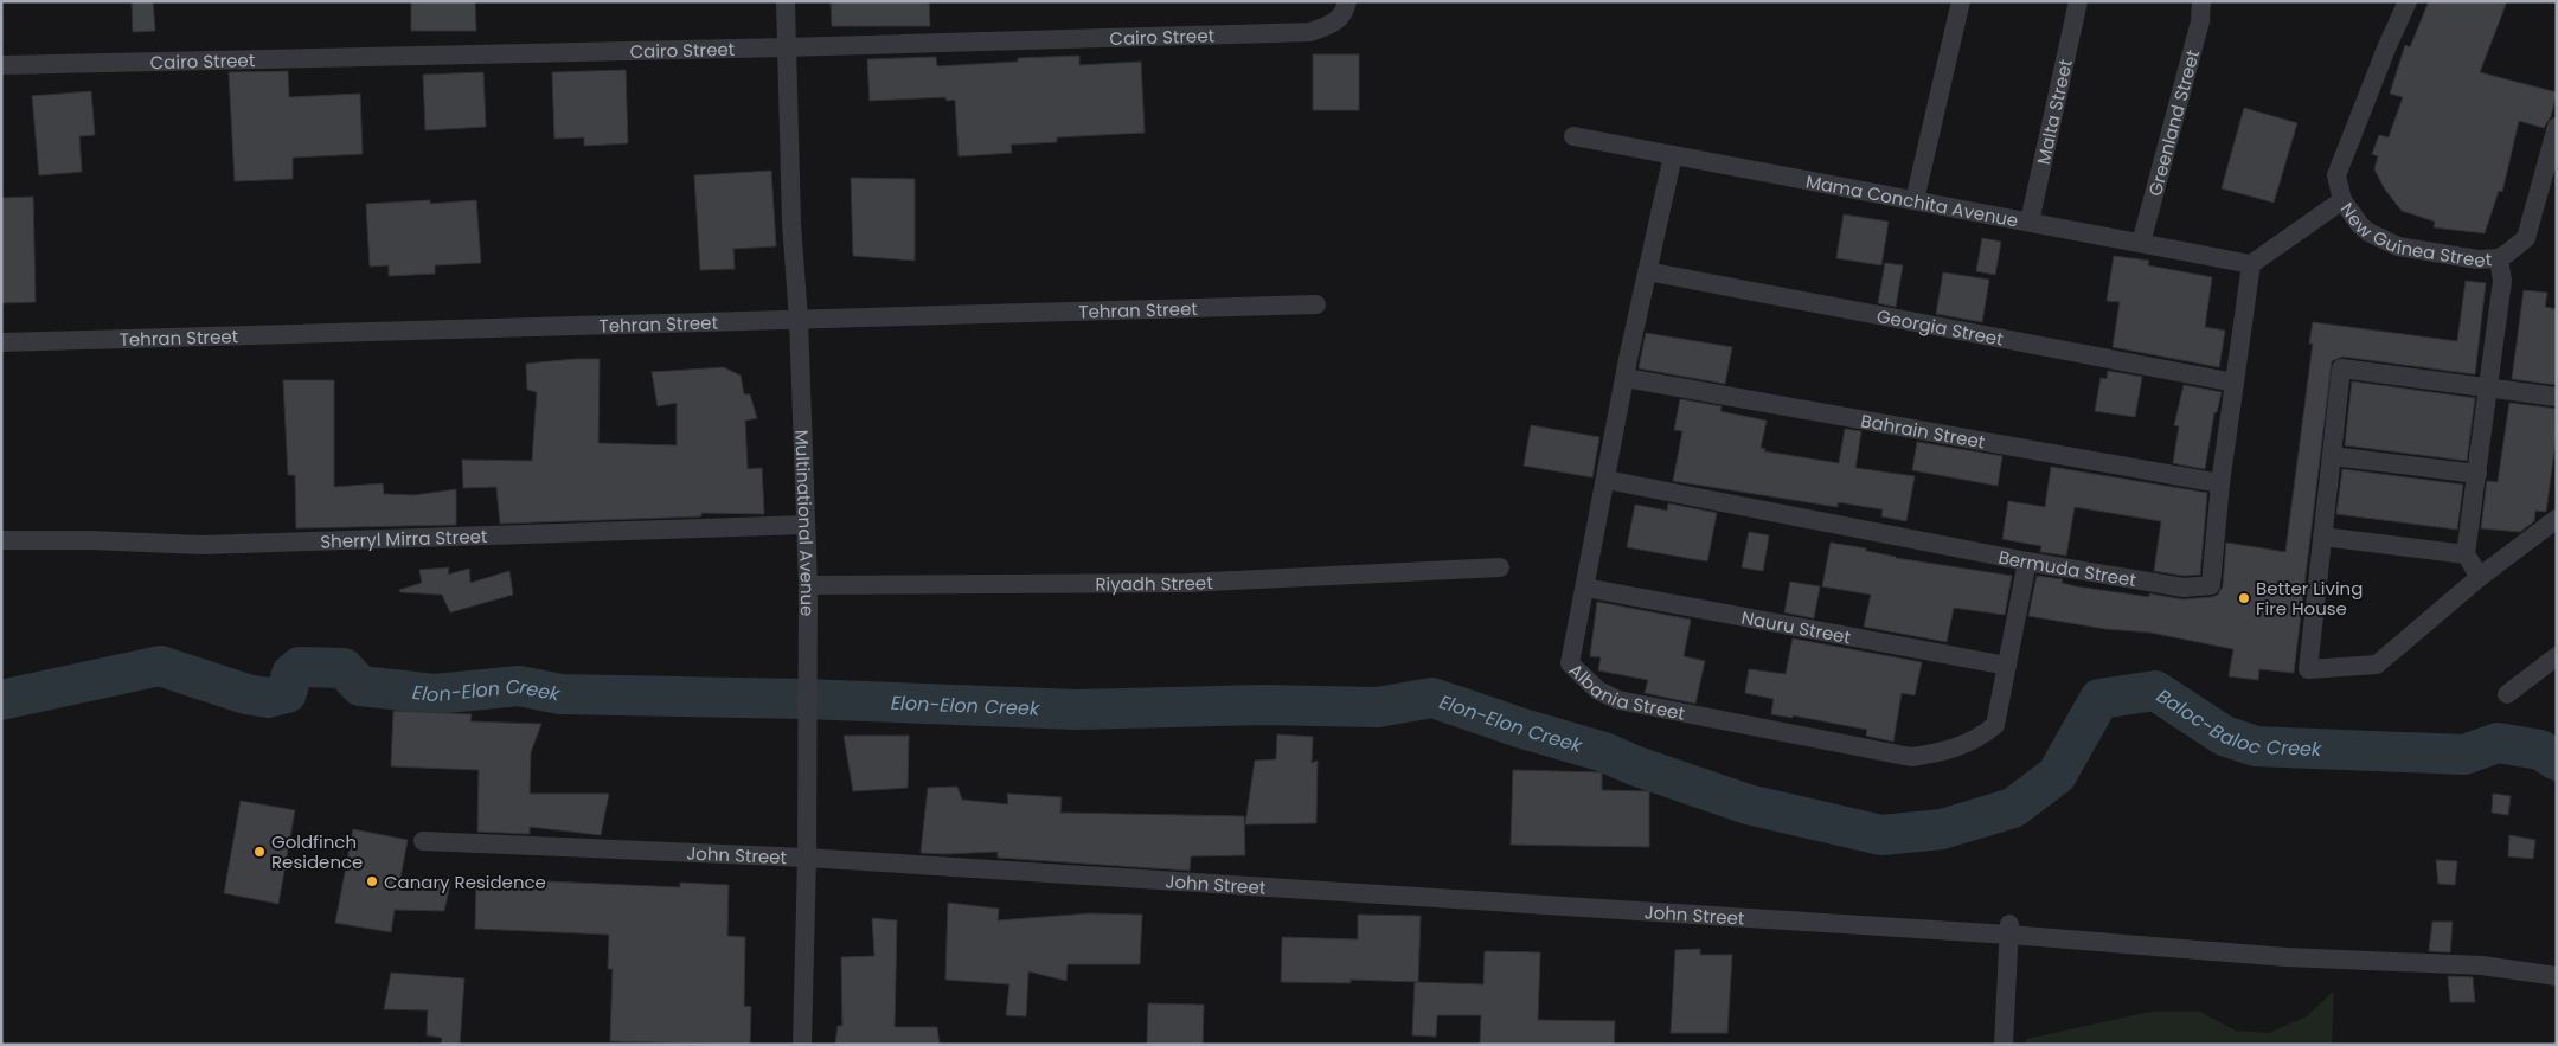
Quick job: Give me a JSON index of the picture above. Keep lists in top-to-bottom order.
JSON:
{
  "streets": {
    "street": [
      "Cairo Street",
      "Malta Street",
      "Greenland Street",
      "Mama Conchita Avenue",
      "New Guinea Street",
      "Tehran Street",
      "Georgia Street",
      "Bahrain Street",
      "Multinational Avenue",
      "Sherryl Mirra Street",
      "Bermuda Street",
      "Riyadh Street",
      "Nauru Street",
      "Albania Street",
      "John Street"
    ]
  },
  "crossings": [
    ["Cairo Street", "Multinational Avenue"],
    ["Malta Street", "Mama Conchita Avenue"],
    ["Greenland Street", "Mama Conchita Avenue"],
    ["Mama Conchita Avenue", "Bermuda Street"],
    ["Mama Conchita Avenue", "Albania Street"],
    ["Tehran Street", "Multinational Avenue"],
    ["Georgia Street", "Bermuda Street"],
    ["Georgia Street", "Albania Street"],
    ["Bahrain Street", "Bermuda Street"],
    ["Bahrain Street", "Albania Street"],
    ["Multinational Avenue", "Sherryl Mirra Street"],
    ["Multinational Avenue", "Riyadh Street"],
    ["Multinational Avenue", "John Street"],
    ["Bermuda Street", "Albania Street"],
    ["Nauru Street", "Albania Street"]
  ],
  "water": ["Elon-Elon Creek", "Baloc-Baloc Creek"],
  "places": ["Better Living Fire House", "Goldfinch Residence", "Canary Residence"]
}
